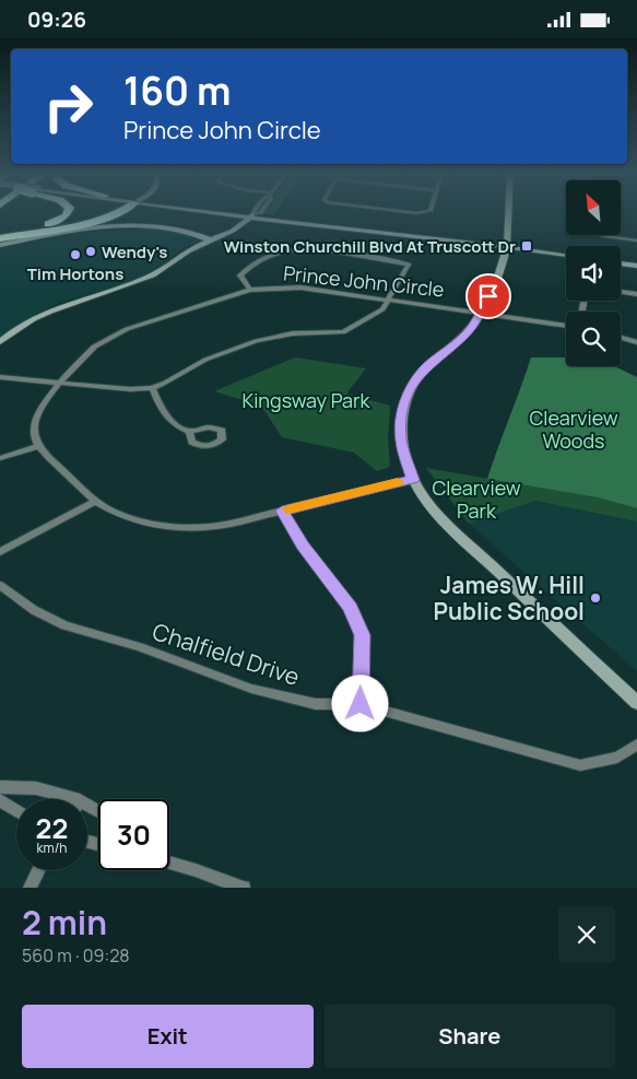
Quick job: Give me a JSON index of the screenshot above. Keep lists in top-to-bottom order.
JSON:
{
  "streets": {
    "street": ["Prince John Circle", "Chalfield Drive"]
  },
  "parks": ["Kingsway Park", "Clearview Woods", "Clearview Park"],
  "places": {
    "transit": ["Winston Churchill Blvd At Truscott Dr"],
    "other": ["Wendy's", "Tim Hortons", "James W. Hill Public School"]
  },
  "north": "top left",
  "page": {
    "status": "09:26",
    "turn": ["160 m", "Prince John Circle"],
    "speed": "22 km/h",
    "limit": "30",
    "heading": ["2 min", "560 m · 09:28"],
    "buttons": ["Exit", "Share"]
  }
}
